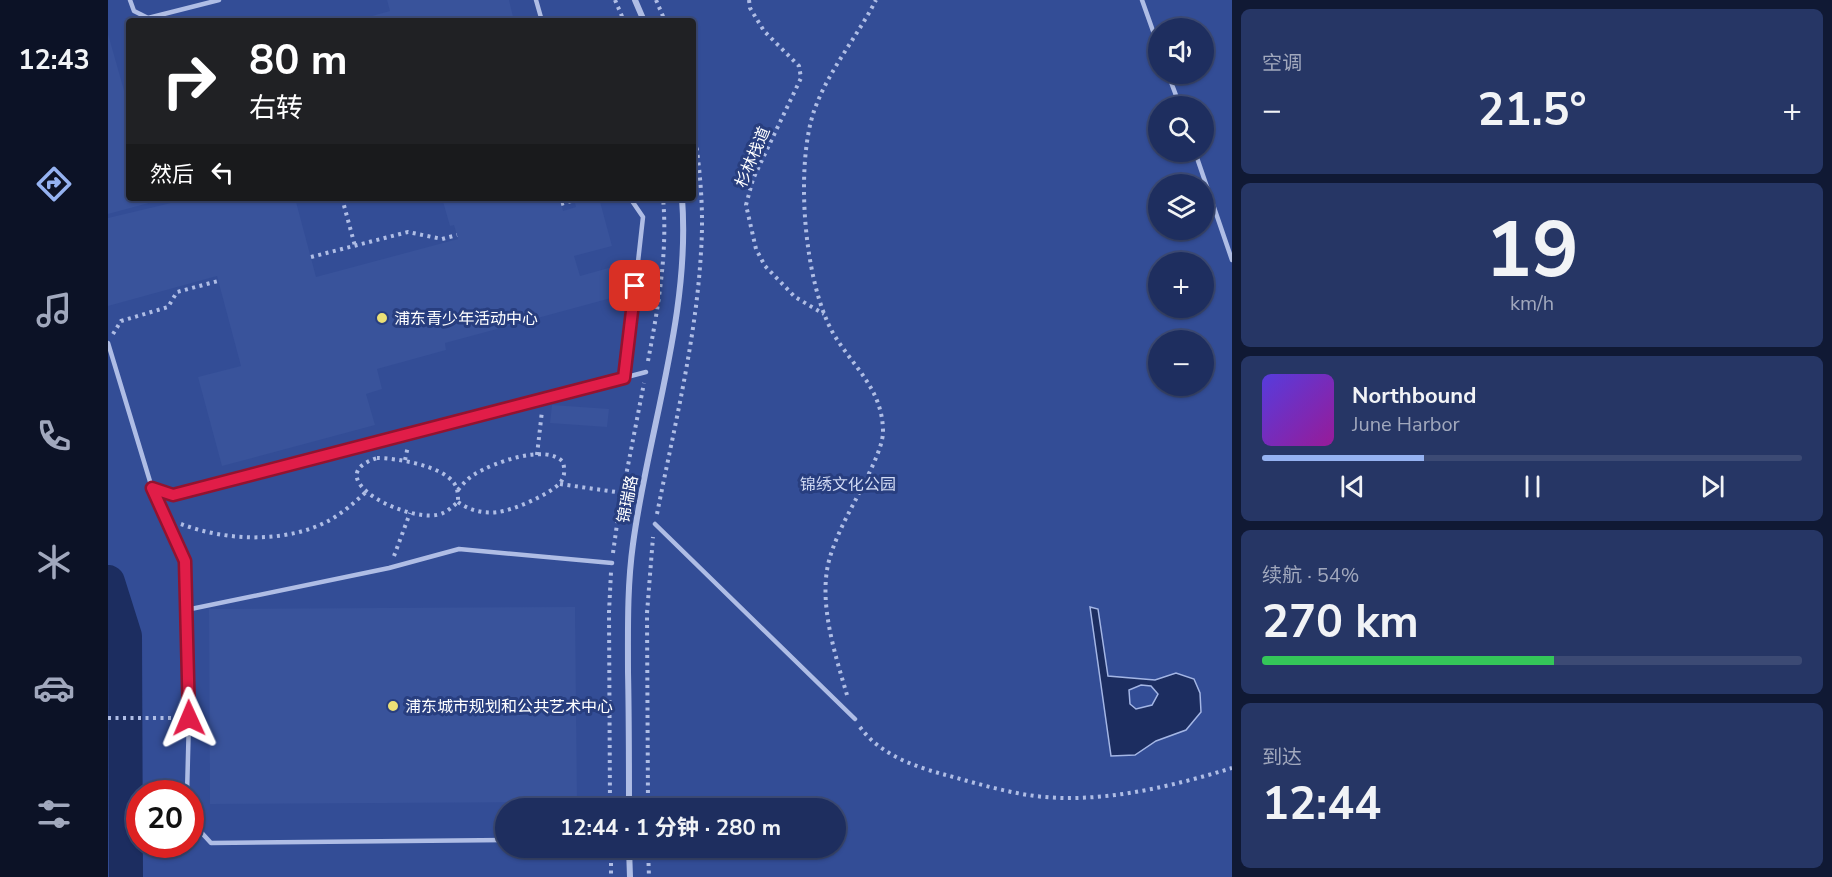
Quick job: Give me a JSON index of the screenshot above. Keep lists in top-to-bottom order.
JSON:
{
  "streets": {
    "street": ["锦瑞路"],
    "path": ["杉林栈道"]
  },
  "parks": ["锦绣文化公园"],
  "places": ["浦东青少年活动中心", "浦东城市规划和公共艺术中心"],
  "page": {
    "tabs": "12:43",
    "tile": [
      "空调",
      ["19", "km/h"],
      ["续航 · 54%", "270 km"],
      ["到达", "12:44"]
    ],
    "map_buttons": ["+", "−"],
    "turn": ["80 m", "右转"],
    "heat": ["−", "21.5°", "+"],
    "then": "然后",
    "song": ["Northbound", "June Harbor"],
    "limit": "20",
    "trip": "12:44 · 1 分钟 · 280 m"
  }
}
